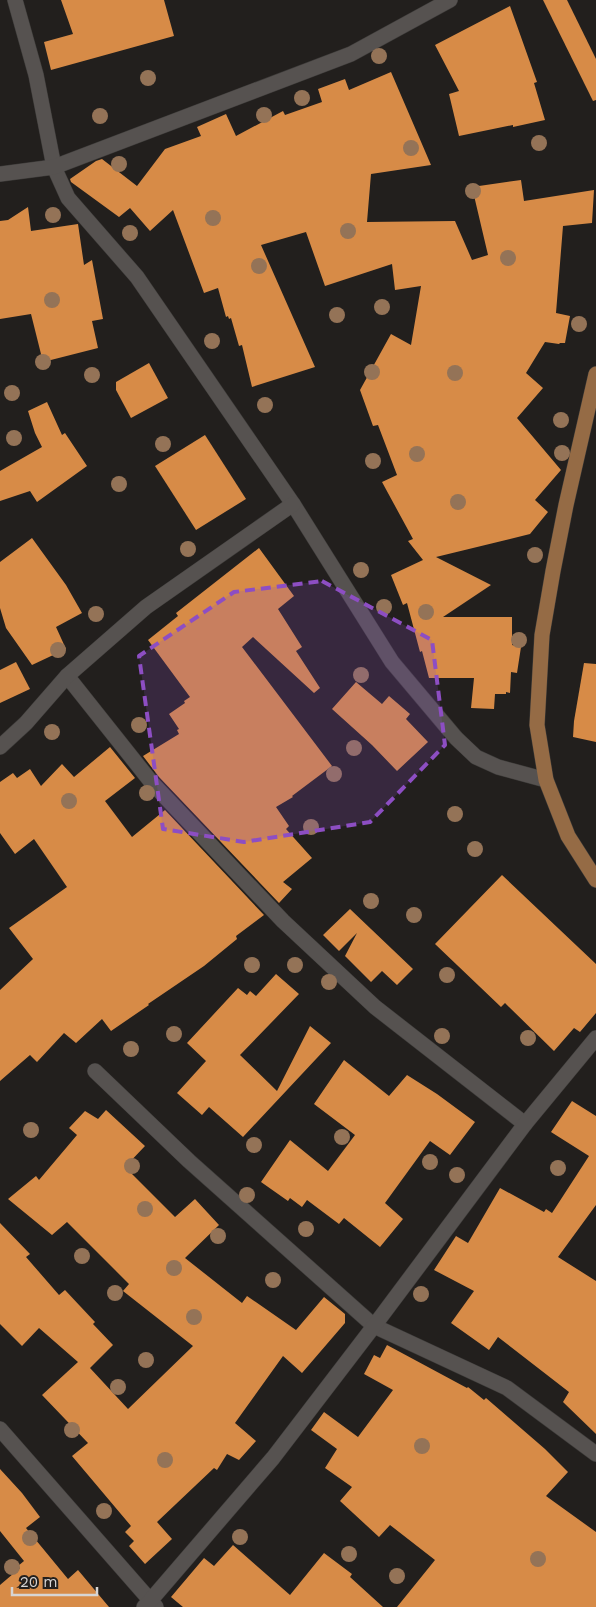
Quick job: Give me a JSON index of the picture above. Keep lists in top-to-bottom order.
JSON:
{
  "scale_bar": "20 m"
}
